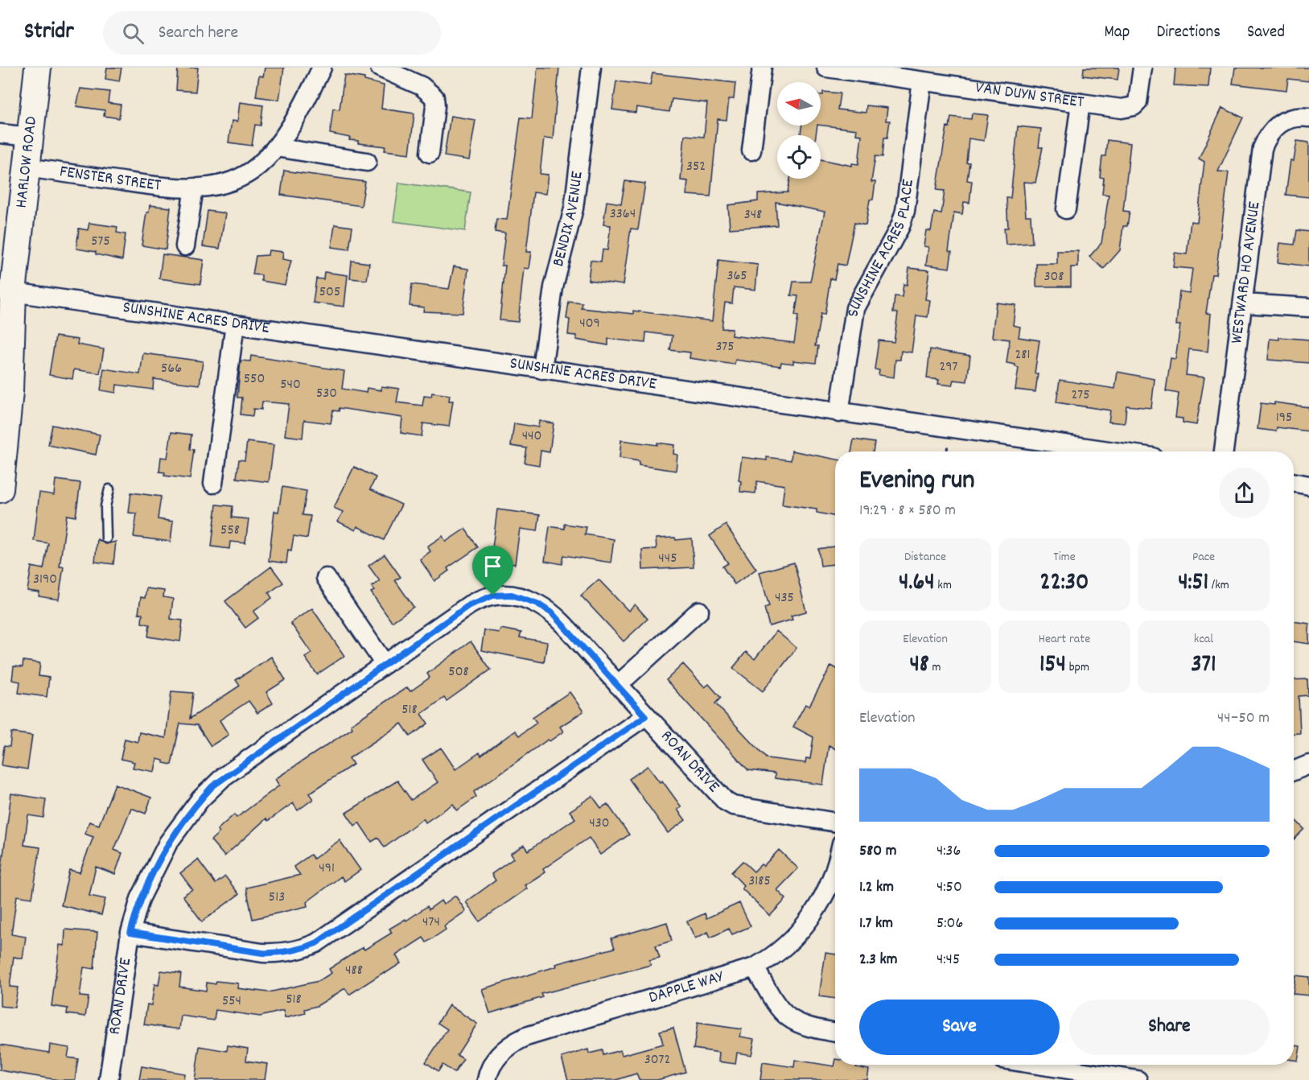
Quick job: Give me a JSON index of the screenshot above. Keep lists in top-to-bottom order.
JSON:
{
  "streets": {
    "main road": ["HARLOW ROAD"],
    "street": [
      "VAN DUYN STREET",
      "FENSTER STREET",
      "BENDIX AVENUE",
      "SUNSHINE ACRES PLACE",
      "WESTWARD HO AVENUE",
      "SUNSHINE ACRES DRIVE",
      "ROAN DRIVE",
      "DAPPLE WAY"
    ]
  },
  "crossings": [
    ["VAN DUYN STREET", "SUNSHINE ACRES PLACE"],
    ["HARLOW ROAD", "FENSTER STREET"],
    ["HARLOW ROAD", "SUNSHINE ACRES DRIVE"],
    ["BENDIX AVENUE", "SUNSHINE ACRES DRIVE"],
    ["SUNSHINE ACRES PLACE", "SUNSHINE ACRES DRIVE"]
  ],
  "house_numbers": [
    "352",
    "3364",
    "348",
    "575",
    "365",
    "308",
    "505",
    "409",
    "375",
    "281",
    "297",
    "566",
    "550",
    "540",
    "530",
    "275",
    "195",
    "440",
    "558",
    "445",
    "3190",
    "435",
    "508",
    "518",
    "430",
    "491",
    "3185",
    "513",
    "474",
    "488",
    "518",
    "554",
    "3072"
  ],
  "north": "left",
  "page": {
    "header": "Stridr",
    "search": "Search here",
    "nav": ["Map", "Directions", "Saved"],
    "heading": ["Evening run", "19:29 · 8 × 580 m"],
    "stats": [
      ["Distance", "4.64 km"],
      ["Time", "22:30"],
      ["Pace", "4:51 /km"],
      ["Elevation", "48 m"],
      ["Heart rate", "154 bpm"],
      ["kcal", "371"]
    ],
    "chart": ["Elevation", "44–50 m"],
    "list": [
      {
        "name": "580 m",
        "note": "4:36"
      },
      {
        "name": "1.2 km",
        "note": "4:50"
      },
      {
        "name": "1.7 km",
        "note": "5:06"
      },
      {
        "name": "2.3 km",
        "note": "4:45"
      }
    ],
    "buttons": ["Save", "Share"]
  }
}
